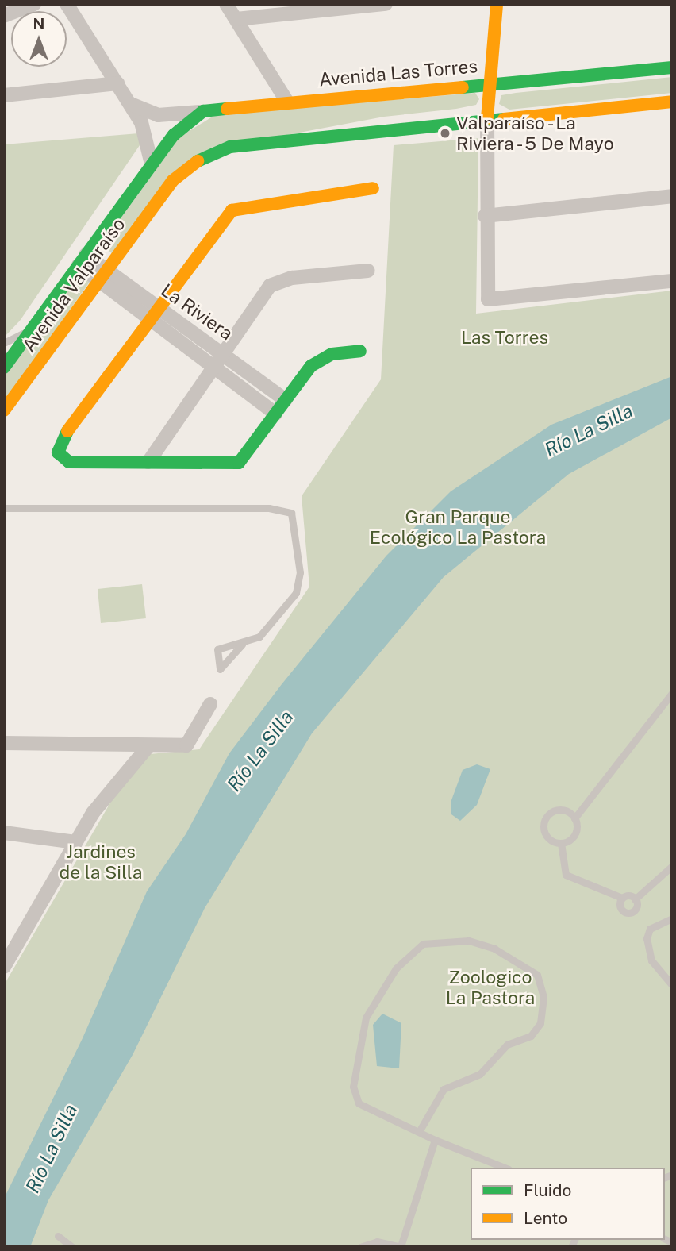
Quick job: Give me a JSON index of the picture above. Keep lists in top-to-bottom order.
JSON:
{
  "streets": {
    "main road": ["Avenida Las Torres", "Avenida Valparaíso"],
    "street": ["La Riviera"]
  },
  "crossings": [
    ["Avenida Valparaíso", "La Riviera"]
  ],
  "water": ["Río La Silla"],
  "parks": [
    "Las Torres",
    "Gran Parque Ecológico La Pastora",
    "Jardines de la Silla",
    "Zoologico La Pastora"
  ],
  "places": ["Valparaíso - La Riviera - 5 De Mayo"],
  "legend": ["Fluido", "Lento"],
  "north": "top"
}
